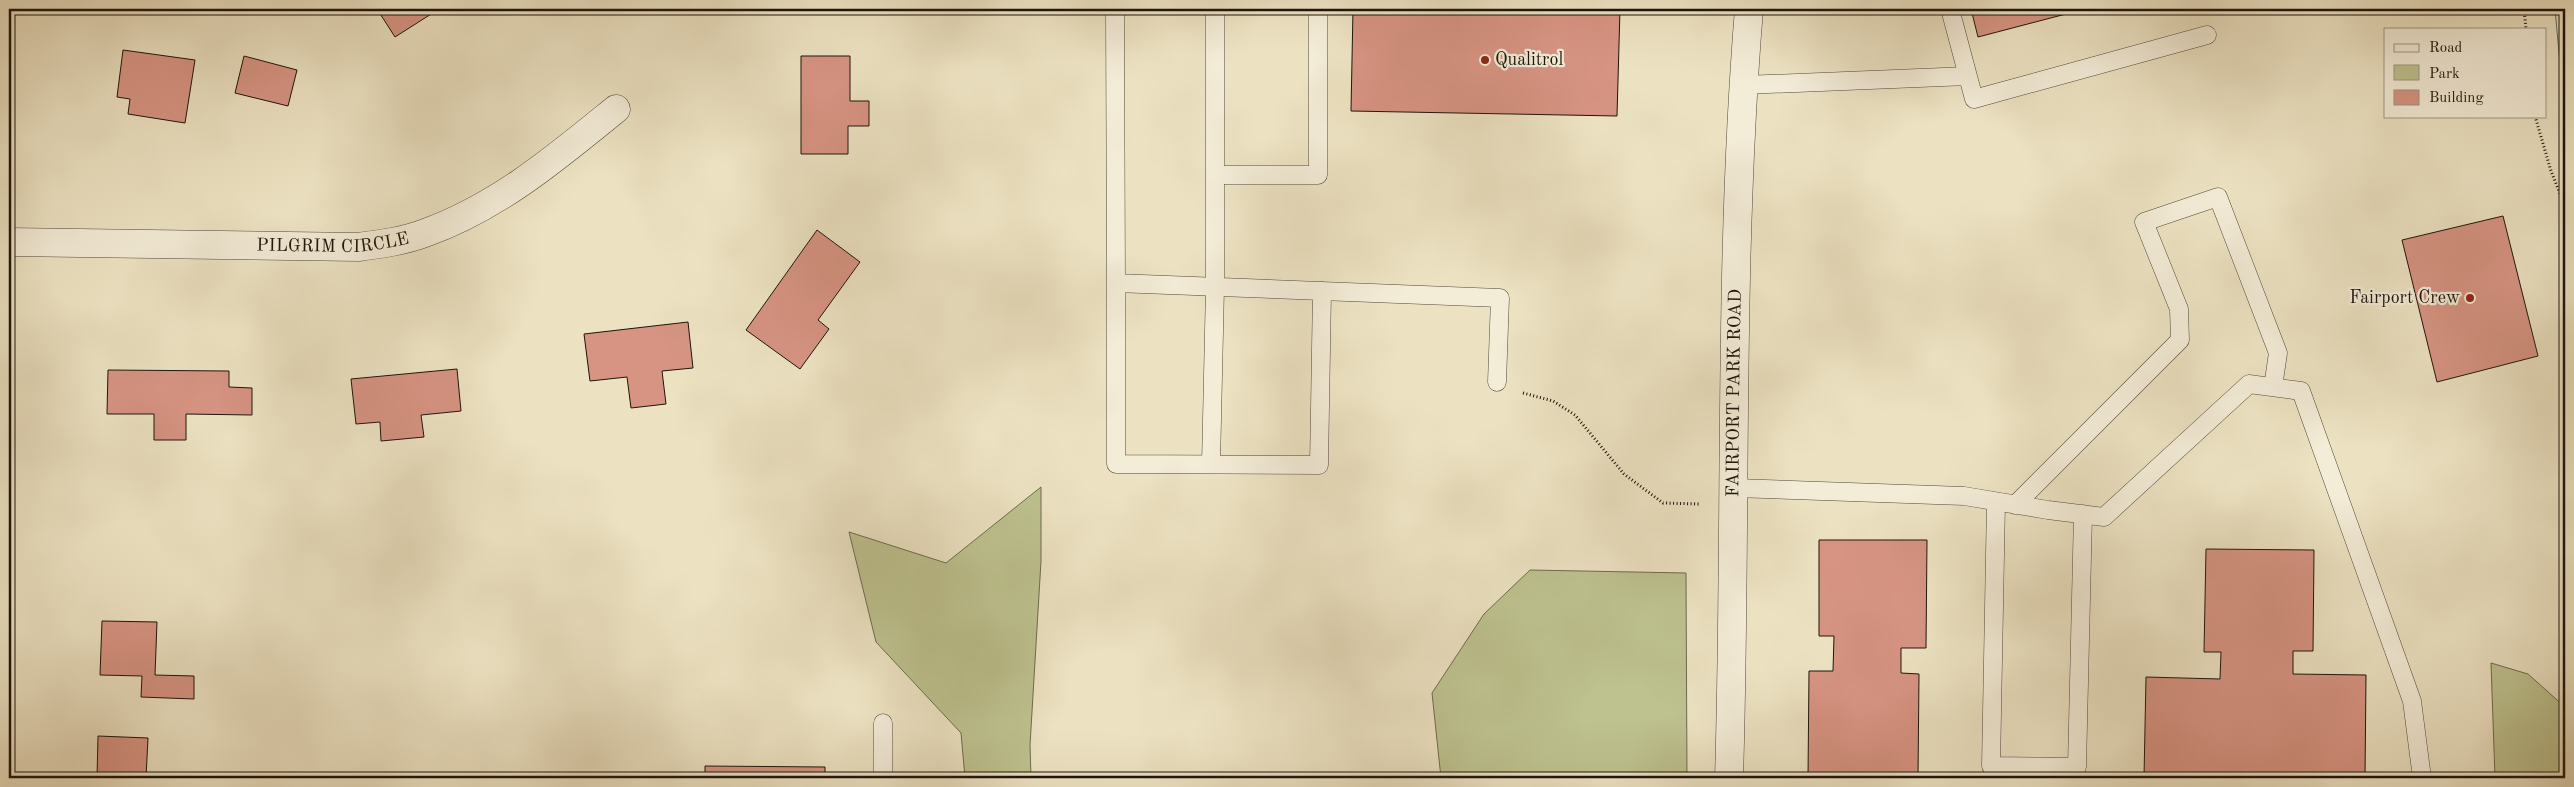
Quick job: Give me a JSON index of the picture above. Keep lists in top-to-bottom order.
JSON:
{
  "streets": {
    "street": ["PILGRIM CIRCLE", "FAIRPORT PARK ROAD"]
  },
  "places": ["Qualitrol", "Fairport Crew"],
  "legend": ["Road", "Park", "Building"]
}
